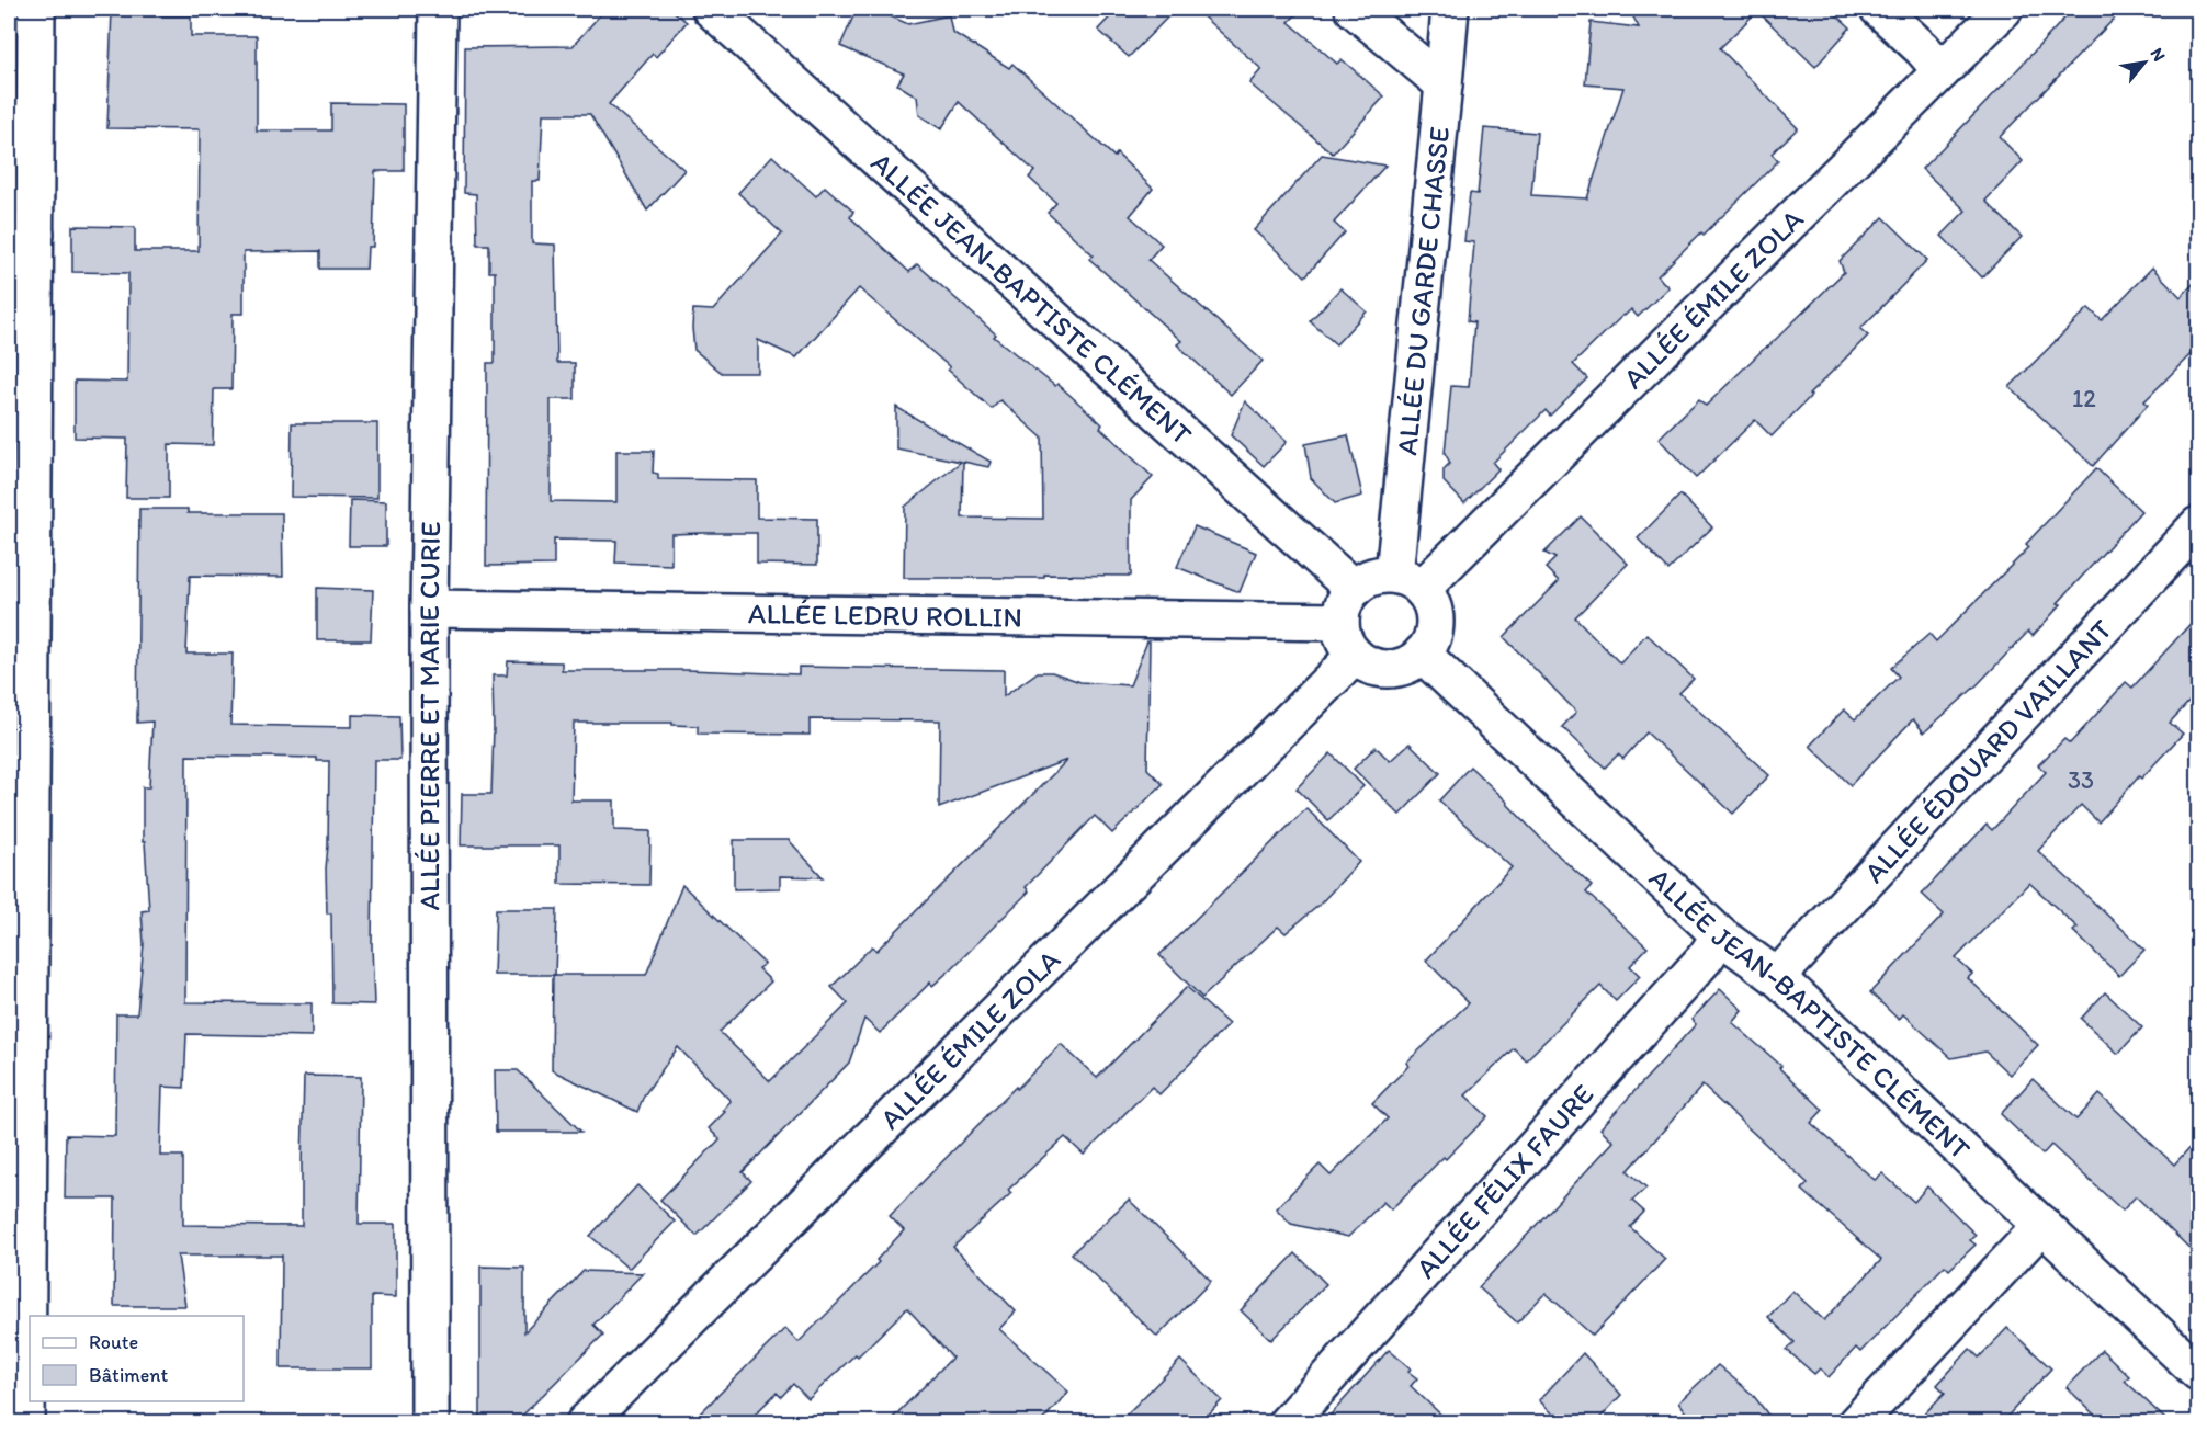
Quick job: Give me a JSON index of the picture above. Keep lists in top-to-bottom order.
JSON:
{
  "streets": {
    "street": [
      "ALLÉE DU GARDE CHASSE",
      "ALLÉE JEAN-BAPTISTE CLÉMENT",
      "ALLÉE ÉMILE ZOLA",
      "ALLÉE LEDRU ROLLIN",
      "ALLÉE PIERRE ET MARIE CURIE",
      "ALLÉE ÉDOUARD VAILLANT",
      "ALLÉE FÉLIX FAURE"
    ]
  },
  "crossings": [
    ["ALLÉE DU GARDE CHASSE", "ALLÉE JEAN-BAPTISTE CLÉMENT"],
    ["ALLÉE DU GARDE CHASSE", "ALLÉE ÉMILE ZOLA"],
    ["ALLÉE DU GARDE CHASSE", "ALLÉE LEDRU ROLLIN"],
    ["ALLÉE JEAN-BAPTISTE CLÉMENT", "ALLÉE ÉMILE ZOLA"],
    ["ALLÉE JEAN-BAPTISTE CLÉMENT", "ALLÉE LEDRU ROLLIN"],
    ["ALLÉE JEAN-BAPTISTE CLÉMENT", "ALLÉE ÉDOUARD VAILLANT"],
    ["ALLÉE JEAN-BAPTISTE CLÉMENT", "ALLÉE FÉLIX FAURE"],
    ["ALLÉE ÉMILE ZOLA", "ALLÉE LEDRU ROLLIN"],
    ["ALLÉE LEDRU ROLLIN", "ALLÉE PIERRE ET MARIE CURIE"]
  ],
  "house_numbers": ["12", "33"],
  "legend": ["Route", "Bâtiment"],
  "north": "top right"
}
